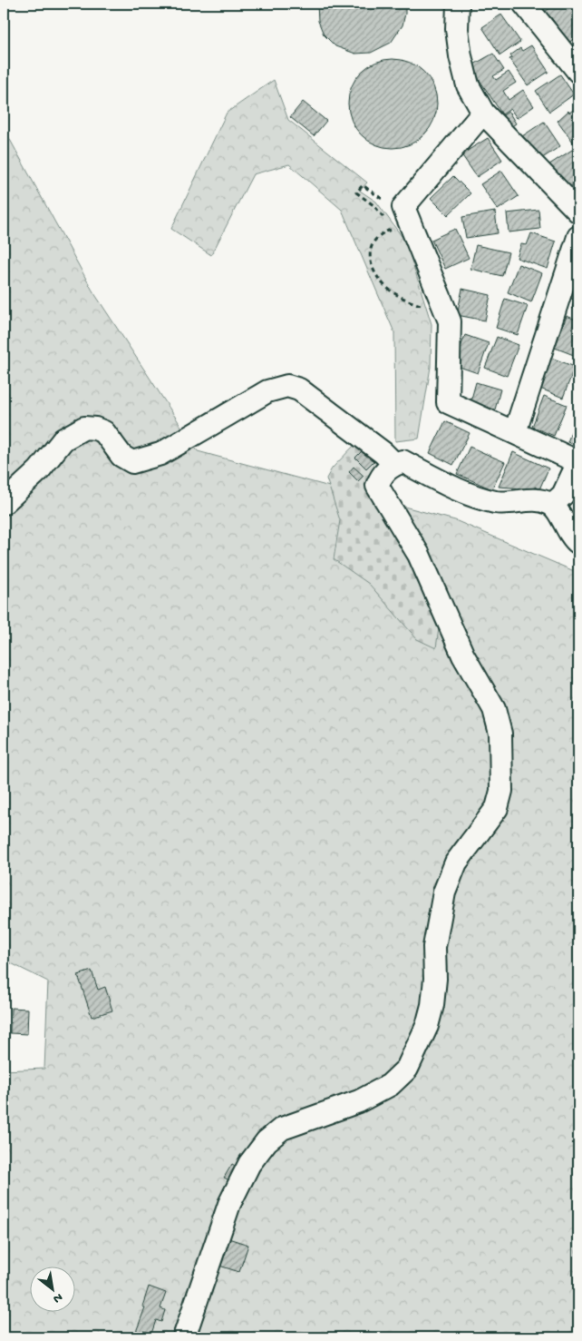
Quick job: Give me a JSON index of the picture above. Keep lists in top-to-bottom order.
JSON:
{
  "north": "bottom right"
}
